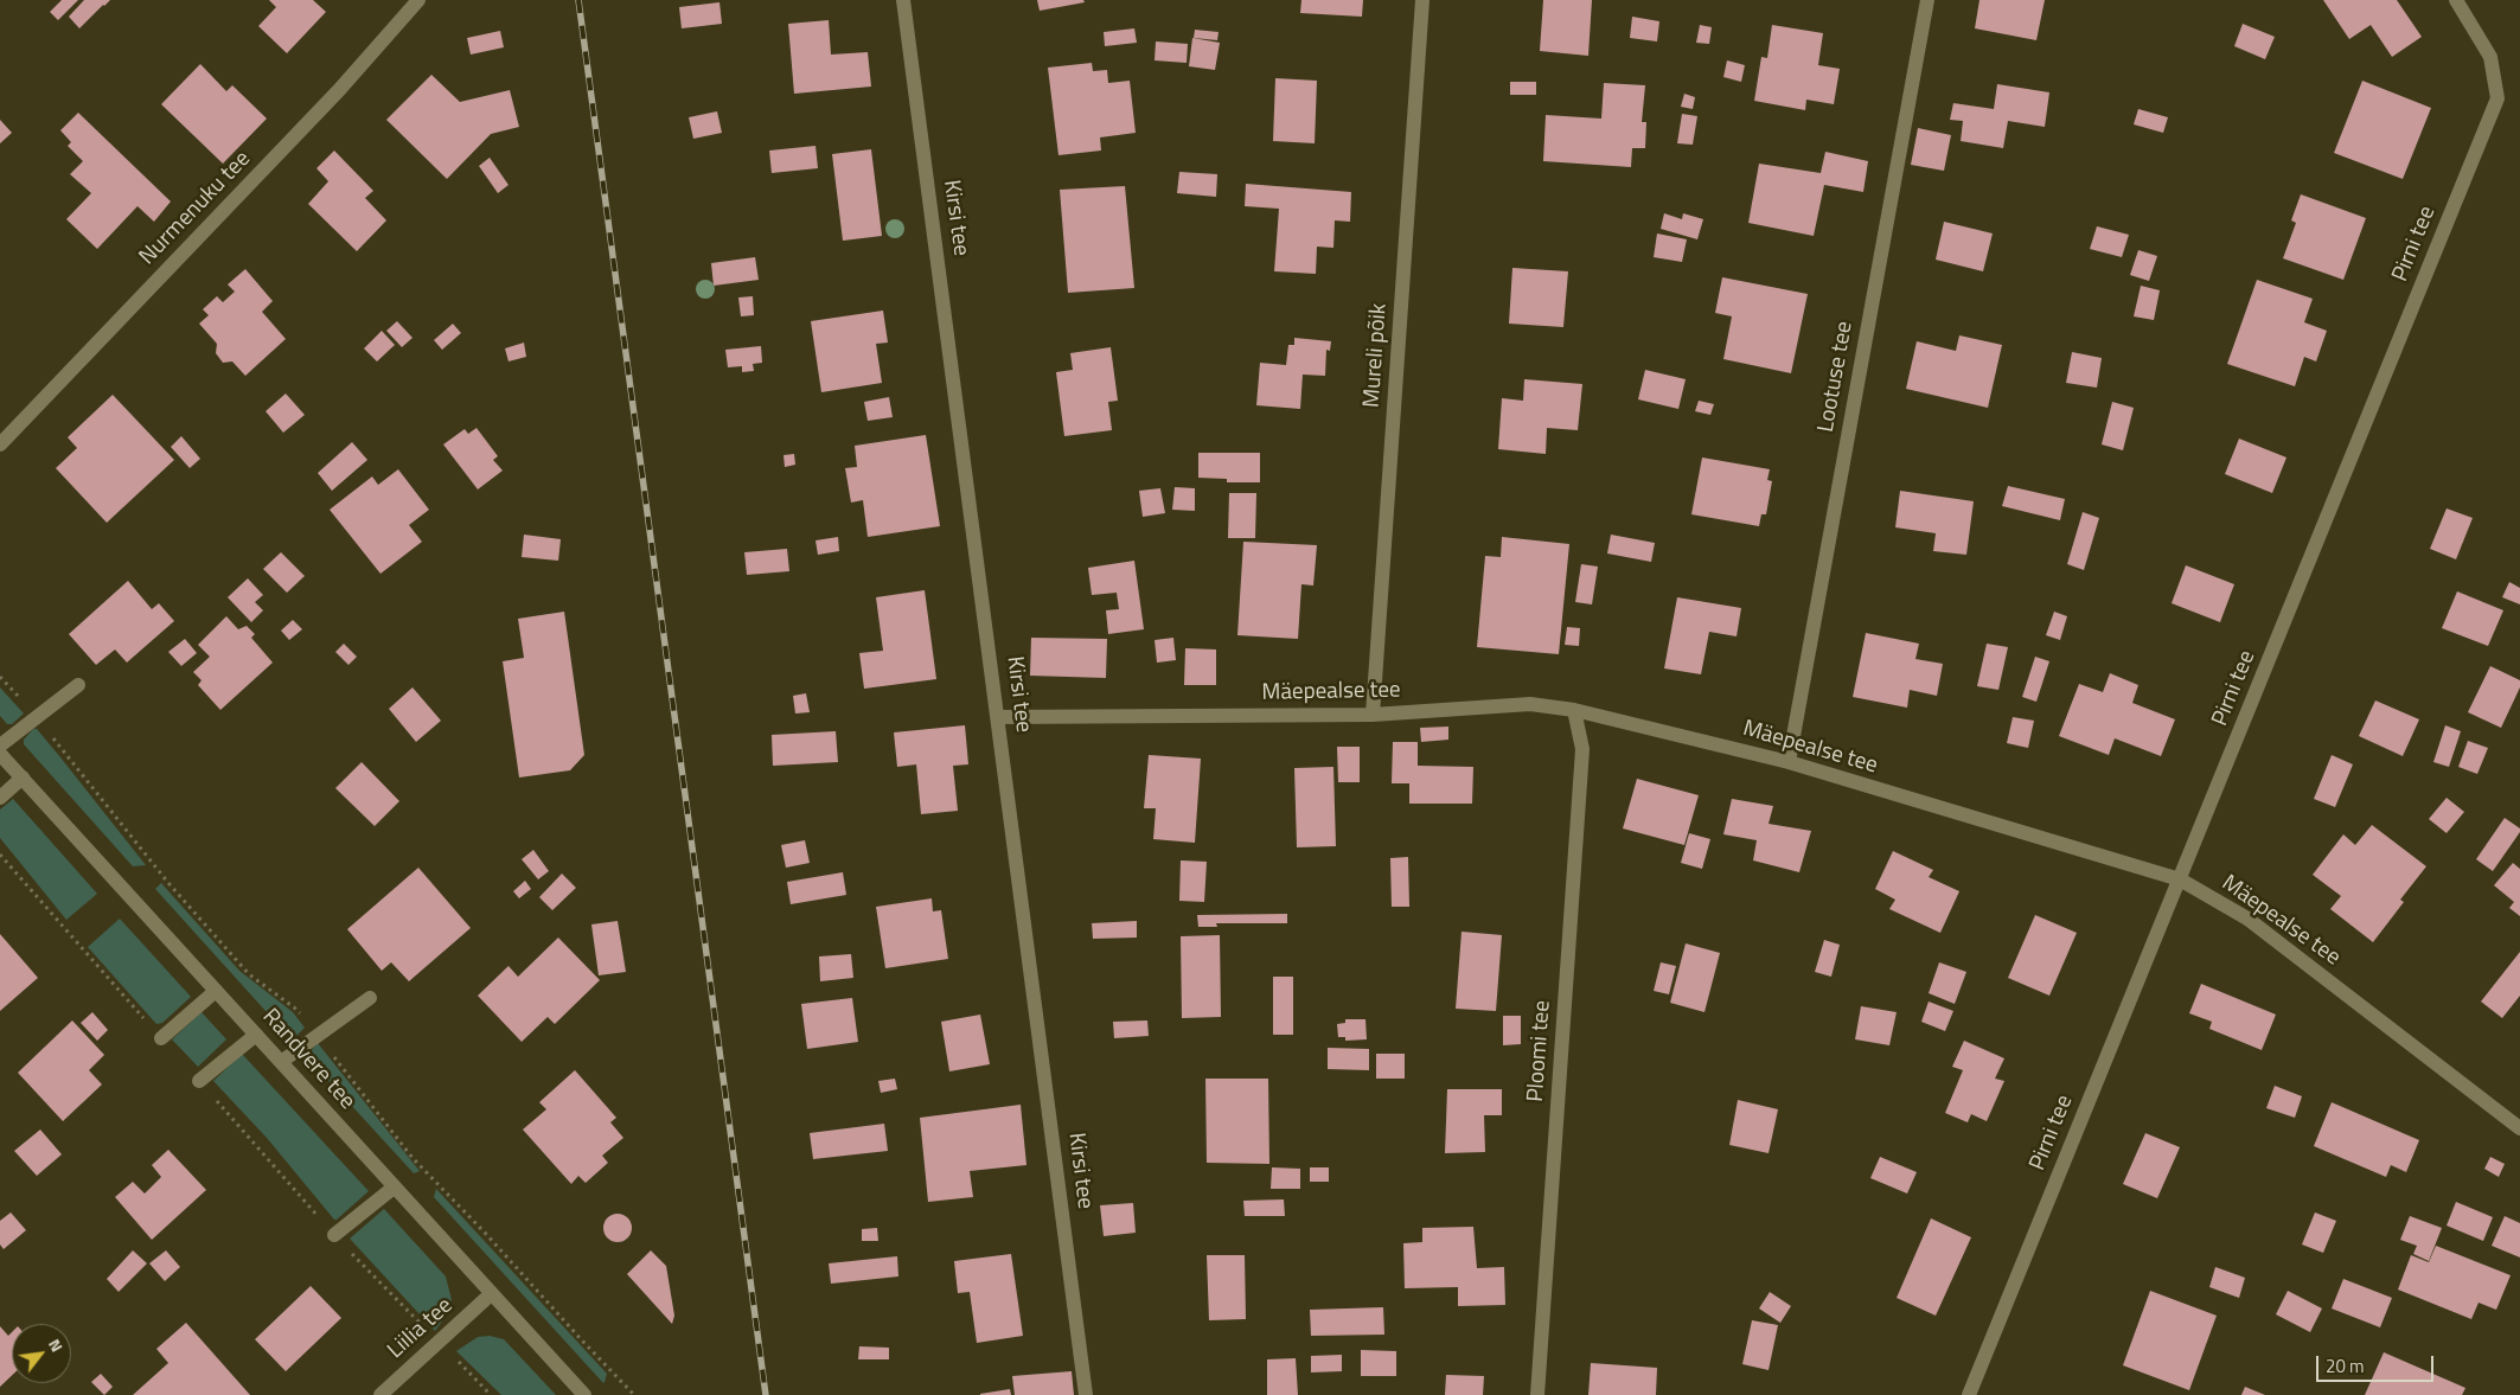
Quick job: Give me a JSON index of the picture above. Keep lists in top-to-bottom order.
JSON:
{
  "streets": {
    "street": [
      "Nurmenuku tee",
      "Kirsi tee",
      "Pirni tee",
      "Mureli põik",
      "Lootuse tee",
      "Mäepealse tee",
      "Ploomi tee",
      "Randvere tee",
      "Liilia tee"
    ]
  },
  "crossings": [
    ["Kirsi tee", "Mäepealse tee"],
    ["Pirni tee", "Mäepealse tee"],
    ["Mureli põik", "Mäepealse tee"],
    ["Lootuse tee", "Mäepealse tee"],
    ["Mäepealse tee", "Ploomi tee"],
    ["Randvere tee", "Liilia tee"]
  ],
  "scale_bar": "20 m",
  "north": "top right"
}
